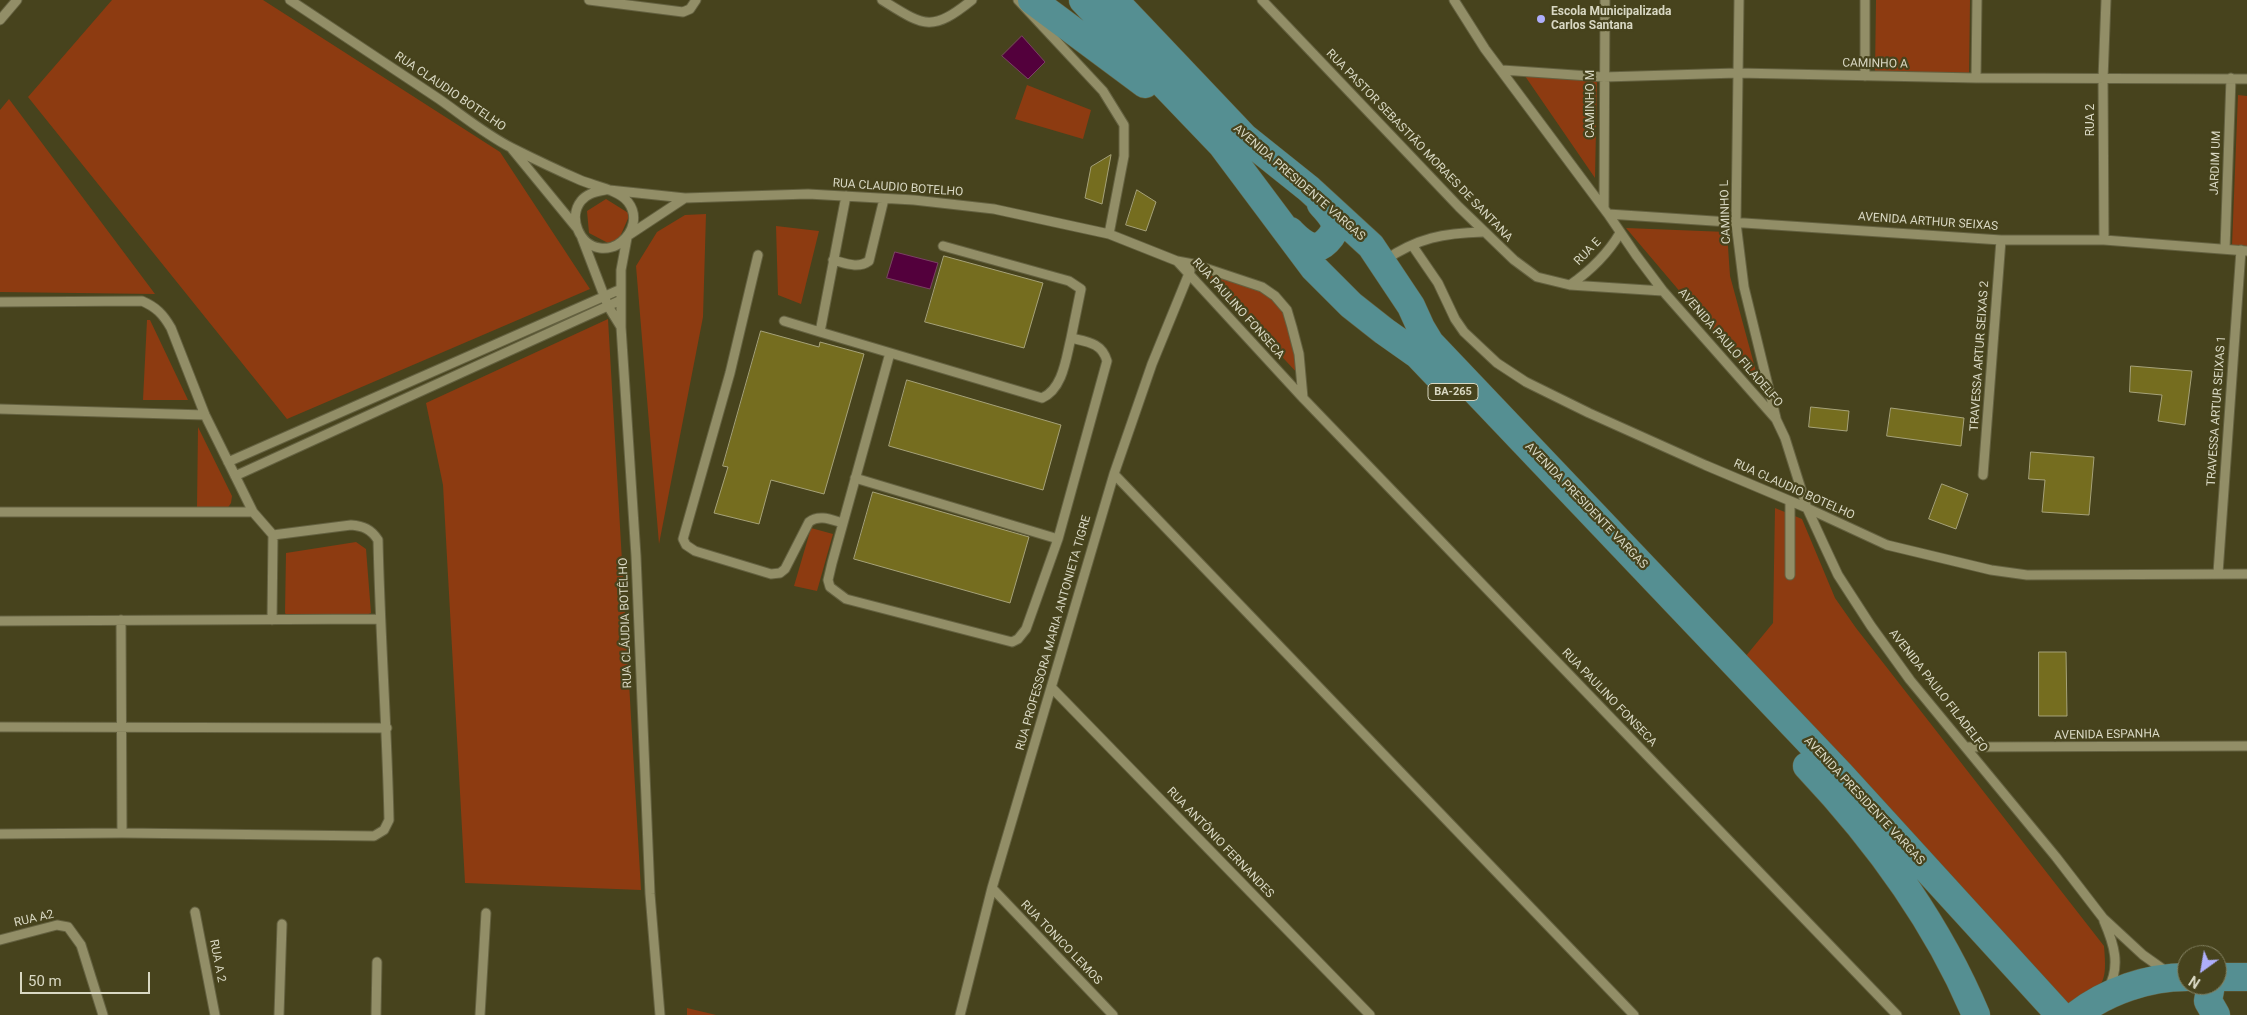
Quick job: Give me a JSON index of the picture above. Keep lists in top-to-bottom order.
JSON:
{
  "streets": {
    "main road": ["AVENIDA PRESIDENTE VARGAS", "BA-265"],
    "street": [
      "CAMINHO A",
      "RUA CLAUDIO BOTELHO",
      "CAMINHO M",
      "RUA 2",
      "RUA PASTOR SEBASTIÃO MORAES DE SANTANA",
      "JARDIM UM",
      "CAMINHO L",
      "AVENIDA ARTHUR SEIXAS",
      "RUA E",
      "RUA PAULINO FONSECA",
      "AVENIDA PAULO FILADELFO",
      "TRAVESSA ARTUR SEIXAS 2",
      "TRAVESSA ARTUR SEIXAS 1",
      "RUA CLÁUDIA BOTÊLHO",
      "RUA PROFESSORA MARIA ANTONIETA TIGRE",
      "AVENIDA ESPANHA",
      "RUA ANTÔNIO FERNANDES",
      "RUA A2",
      "RUA TONICO LEMOS",
      "RUA A 2"
    ]
  },
  "crossings": [
    ["CAMINHO A", "CAMINHO M"],
    ["CAMINHO A", "RUA 2"],
    ["CAMINHO A", "JARDIM UM"],
    ["CAMINHO A", "CAMINHO L"],
    ["CAMINHO A", "AVENIDA PAULO FILADELFO"],
    ["RUA CLAUDIO BOTELHO", "RUA PAULINO FONSECA"],
    ["RUA CLAUDIO BOTELHO", "AVENIDA PAULO FILADELFO"],
    ["RUA CLAUDIO BOTELHO", "TRAVESSA ARTUR SEIXAS 1"],
    ["RUA CLAUDIO BOTELHO", "RUA CLÁUDIA BOTÊLHO"],
    ["CAMINHO M", "AVENIDA ARTHUR SEIXAS"],
    ["CAMINHO M", "AVENIDA PAULO FILADELFO"],
    ["RUA 2", "AVENIDA ARTHUR SEIXAS"],
    ["RUA PASTOR SEBASTIÃO MORAES DE SANTANA", "RUA E"],
    ["RUA PASTOR SEBASTIÃO MORAES DE SANTANA", "AVENIDA PAULO FILADELFO"],
    ["JARDIM UM", "AVENIDA ARTHUR SEIXAS"],
    ["CAMINHO L", "AVENIDA ARTHUR SEIXAS"],
    ["CAMINHO L", "AVENIDA PAULO FILADELFO"],
    ["AVENIDA ARTHUR SEIXAS", "AVENIDA PAULO FILADELFO"],
    ["AVENIDA ARTHUR SEIXAS", "TRAVESSA ARTUR SEIXAS 2"],
    ["AVENIDA ARTHUR SEIXAS", "TRAVESSA ARTUR SEIXAS 1"],
    ["RUA E", "AVENIDA PAULO FILADELFO"],
    ["RUA PAULINO FONSECA", "RUA PROFESSORA MARIA ANTONIETA TIGRE"],
    ["AVENIDA PAULO FILADELFO", "AVENIDA ESPANHA"],
    ["RUA PROFESSORA MARIA ANTONIETA TIGRE", "RUA ANTÔNIO FERNANDES"],
    ["RUA PROFESSORA MARIA ANTONIETA TIGRE", "RUA TONICO LEMOS"]
  ],
  "places": ["Escola Municipalizada Carlos Santana"],
  "scale_bar": "50 m",
  "north": "bottom left"
}
